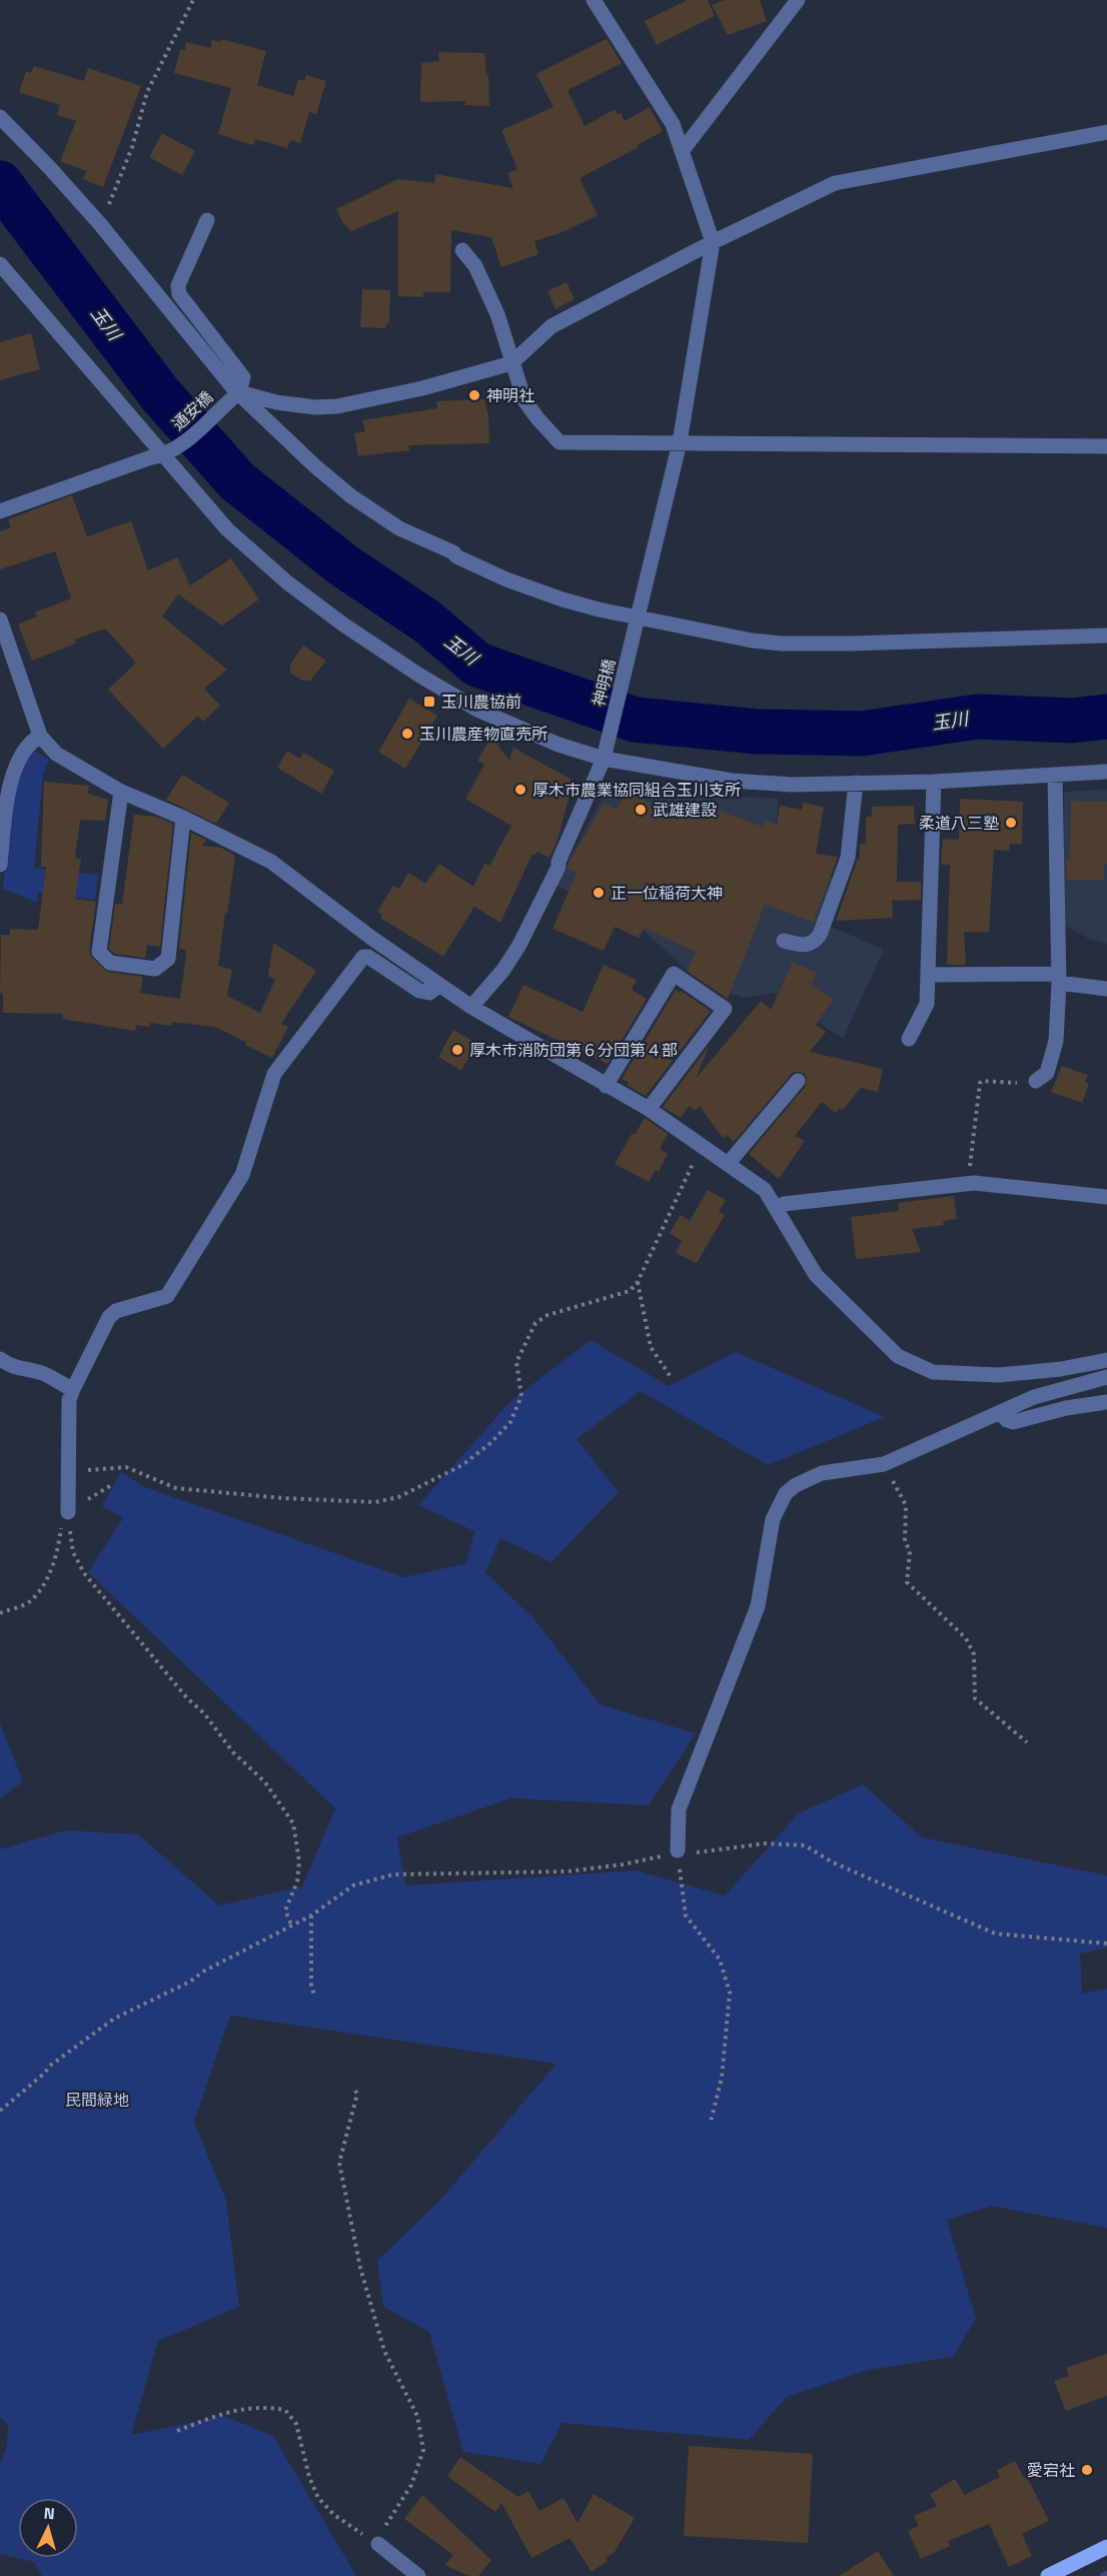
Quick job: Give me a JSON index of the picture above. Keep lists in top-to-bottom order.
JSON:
{
  "streets": {
    "street": ["通安橋", "神明橋"]
  },
  "water": ["玉川"],
  "parks": ["民間緑地"],
  "places": {
    "other": [
      "神明社",
      "玉川農産物直売所",
      "厚木市農業協同組合玉川支所",
      "武雄建設",
      "柔道八三塾",
      "正一位稲荷大神",
      "厚木市消防団第６分団第４部",
      "愛宕社"
    ],
    "transit": ["玉川農協前"]
  },
  "north": "top"
}
